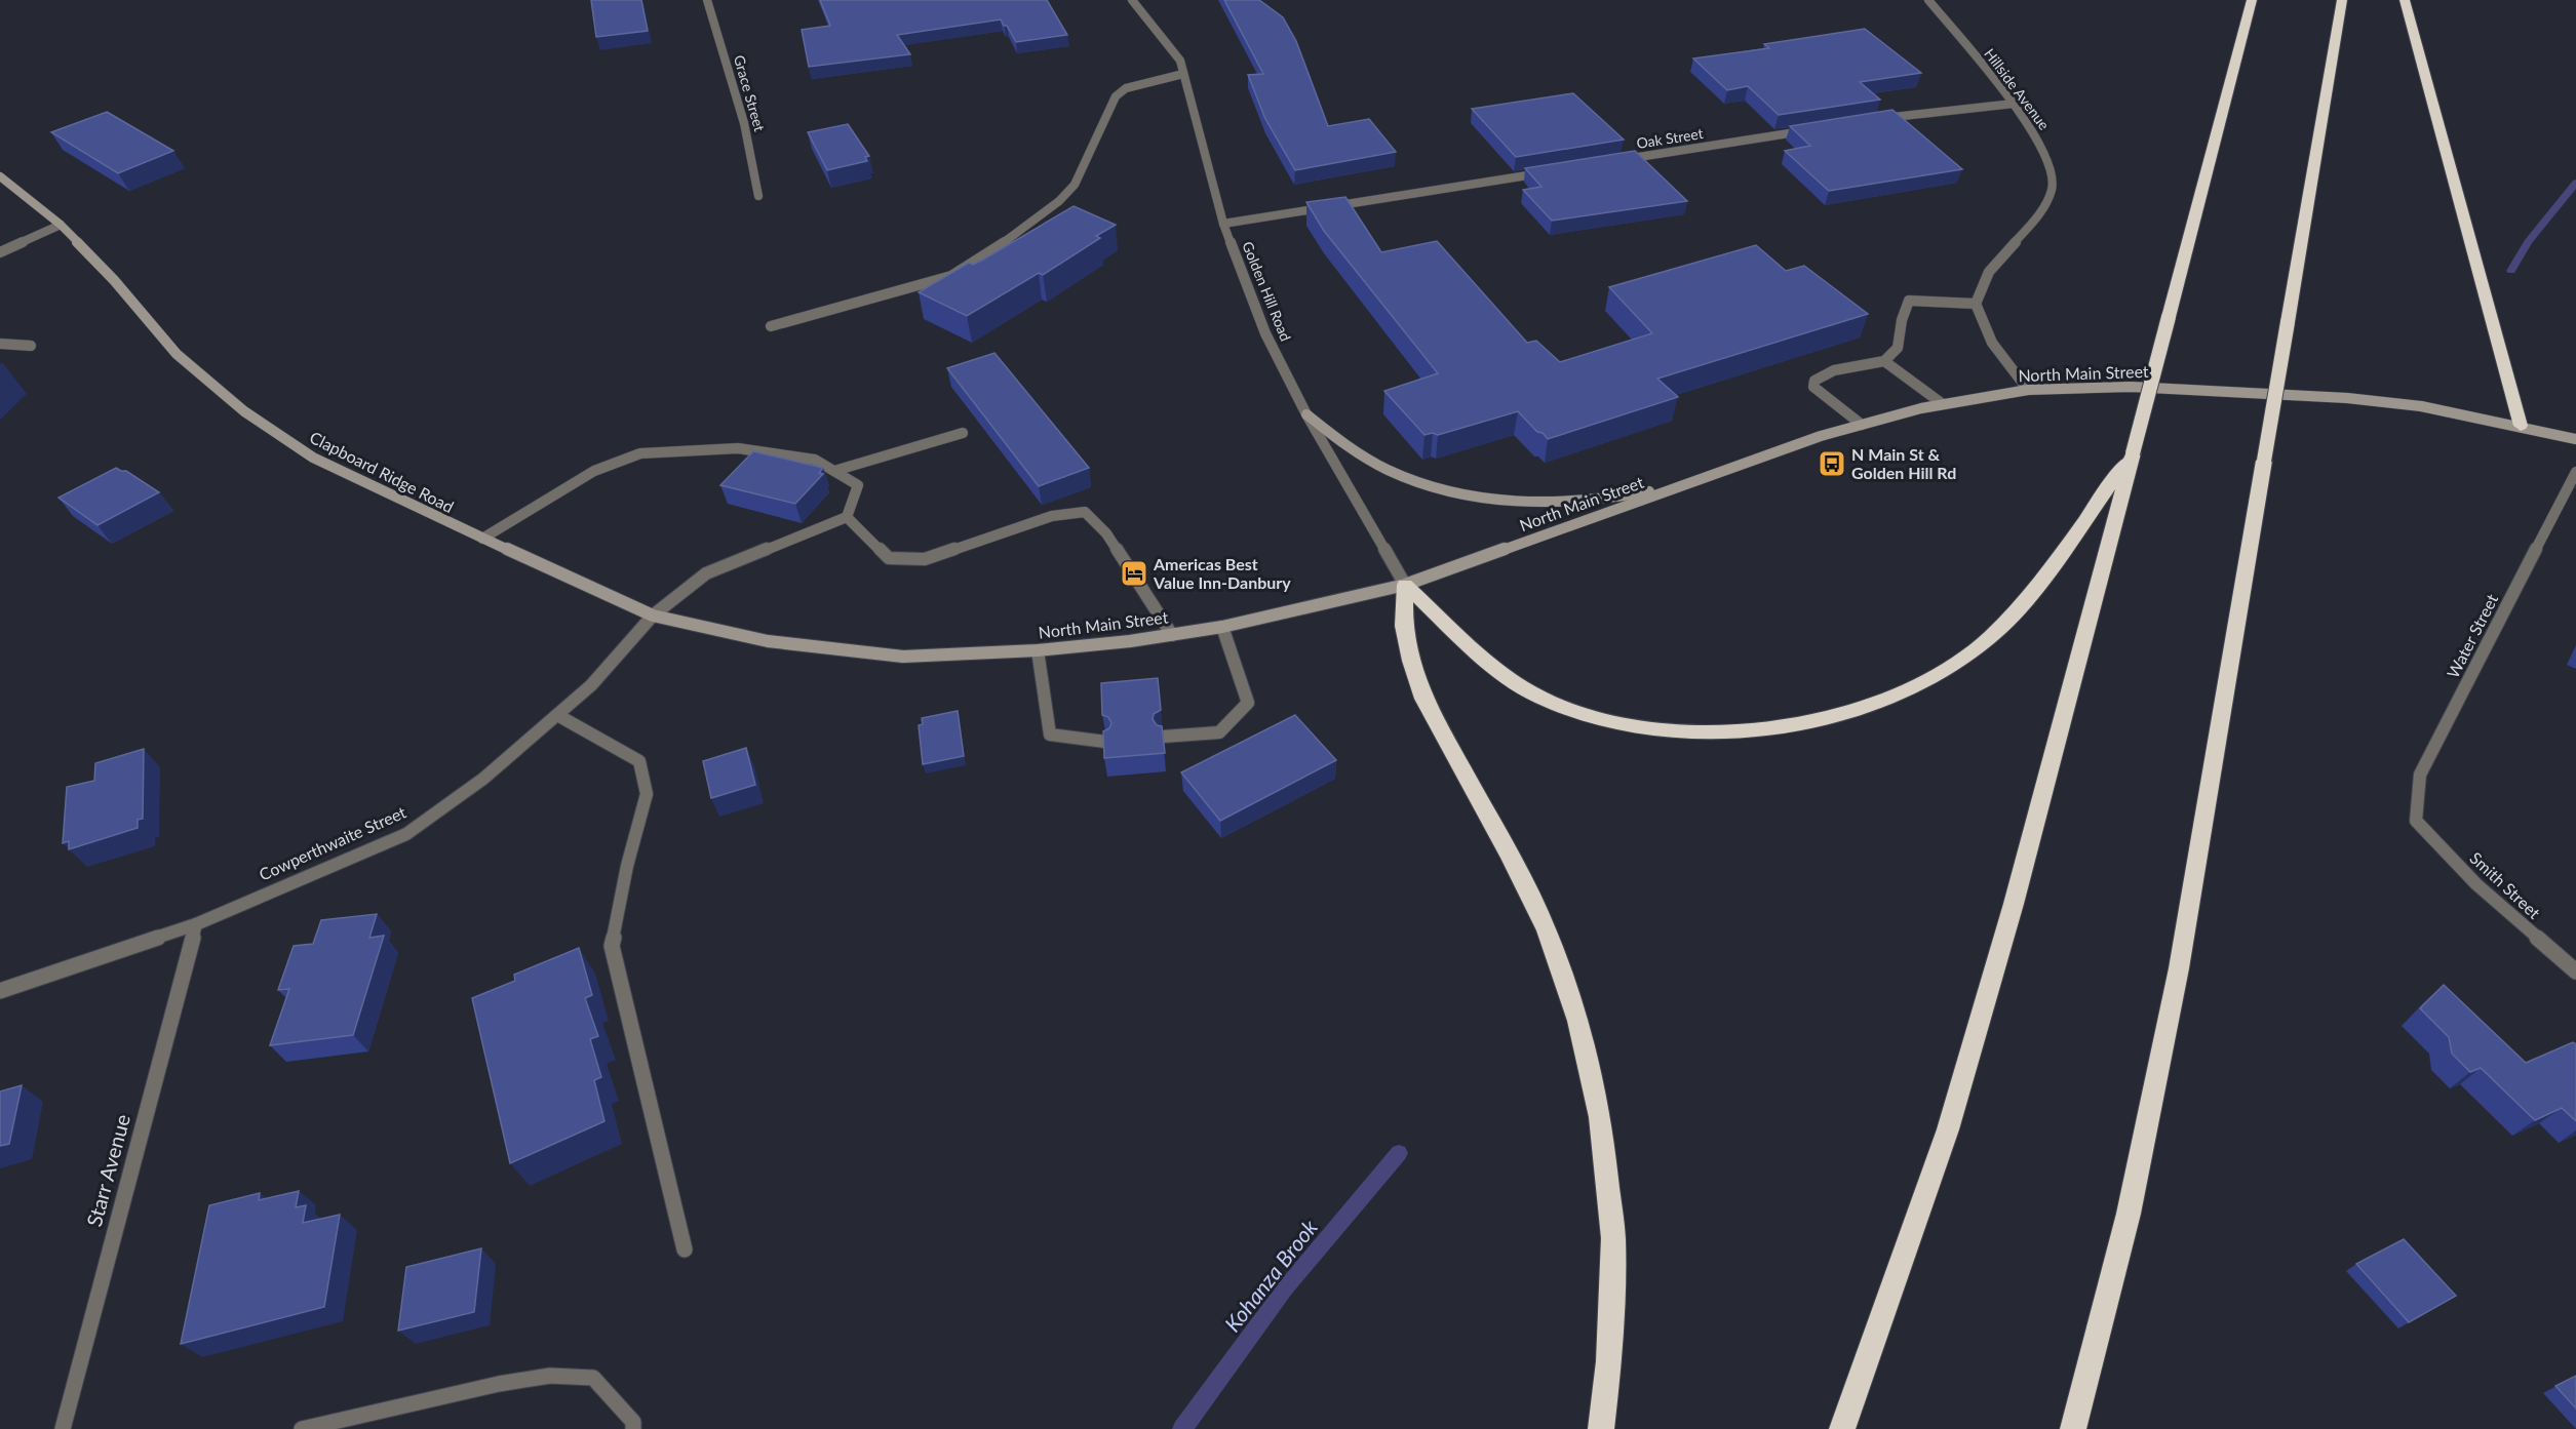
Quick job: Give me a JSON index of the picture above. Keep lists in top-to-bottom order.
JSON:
{
  "streets": {
    "main road": ["North Main Street", "Clapboard Ridge Road"],
    "street": [
      "Hillside Avenue",
      "Grace Street",
      "Oak Street",
      "Golden Hill Road",
      "Water Street",
      "Cowperthwaite Street",
      "Smith Street",
      "Starr Avenue"
    ]
  },
  "crossings": [
    ["Golden Hill Road", "North Main Street"],
    ["North Main Street", "Clapboard Ridge Road"],
    ["North Main Street", "Cowperthwaite Street"],
    ["Clapboard Ridge Road", "Cowperthwaite Street"],
    ["Water Street", "Smith Street"],
    ["Cowperthwaite Street", "Starr Avenue"]
  ],
  "water": ["Kohanza Brook"],
  "places": {
    "bus stop": ["N Main St & Golden Hill Rd"],
    "hotel": ["Americas Best Value Inn-Danbury"]
  }
}
